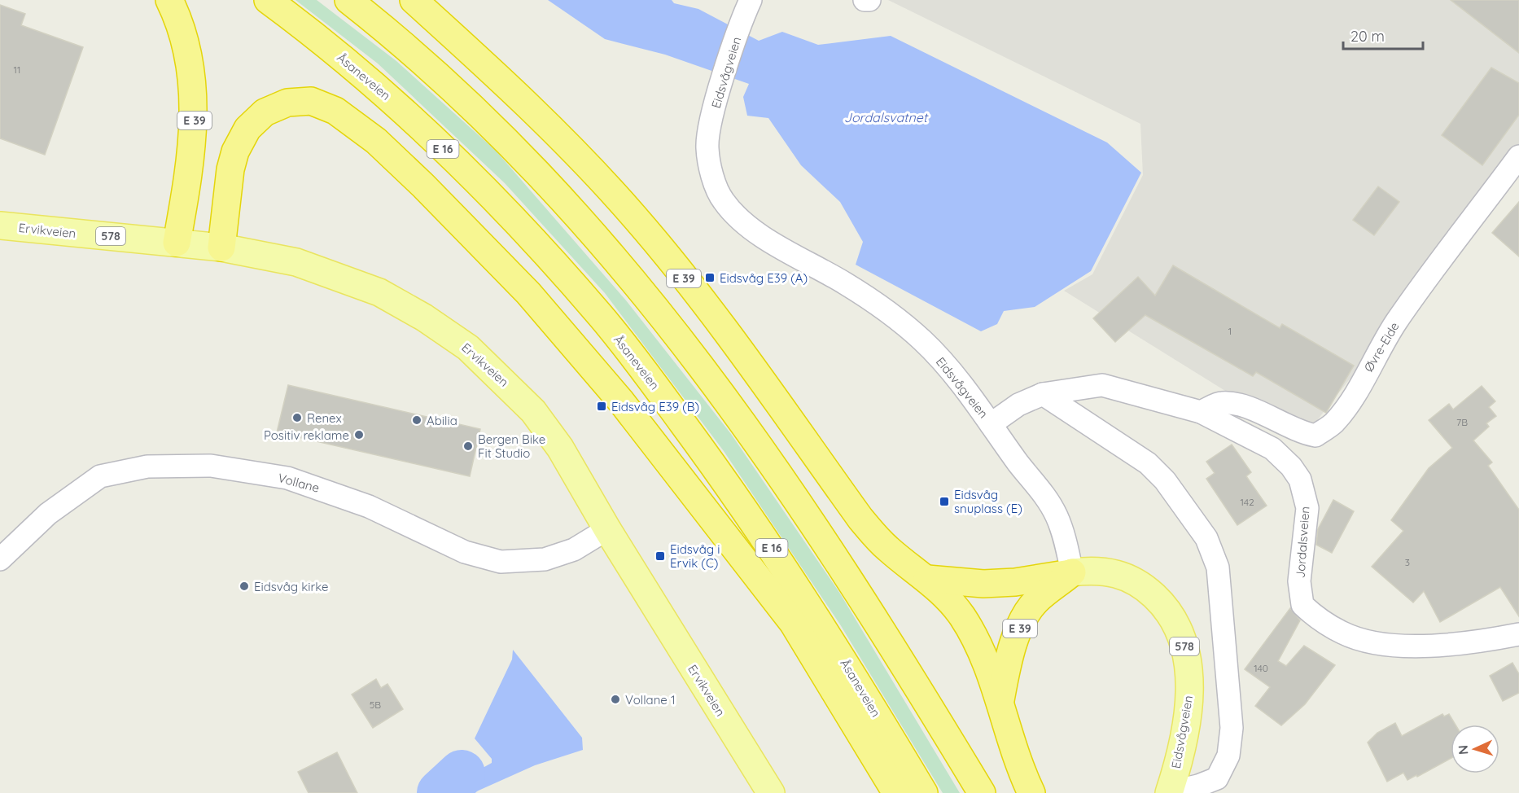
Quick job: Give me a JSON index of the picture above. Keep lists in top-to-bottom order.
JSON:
{
  "streets": {
    "highway": ["Åsaneveien", "E 39", "E 16"],
    "main road": ["Eidsvågveien", "Ervikveien", "578"],
    "street": ["Øvre-Eide", "Vollane", "Jordalsveien"]
  },
  "crossings": [
    ["Eidsvågveien", "E 39"],
    ["Eidsvågveien", "Jordalsveien"],
    ["E 39", "Ervikveien"],
    ["Ervikveien", "Vollane"],
    ["Øvre-Eide", "Jordalsveien"]
  ],
  "water": ["Jordalsvatnet"],
  "places": {
    "transit": [
      "Eidsvåg E39 (A)",
      "Eidsvåg E39 (B)",
      "Eidsvåg snuplass (E)",
      "Eidsvåg i Ervik (C)"
    ],
    "other": [
      "Renex",
      "Abilia",
      "Positiv reklame",
      "Bergen Bike Fit Studio",
      "Eidsvåg kirke",
      "Vollane 1"
    ]
  },
  "house_numbers": [
    "11",
    "1",
    "7B",
    "142",
    "3",
    "140",
    "5B"
  ],
  "scale_bar": "20 m",
  "north": "left"
}
